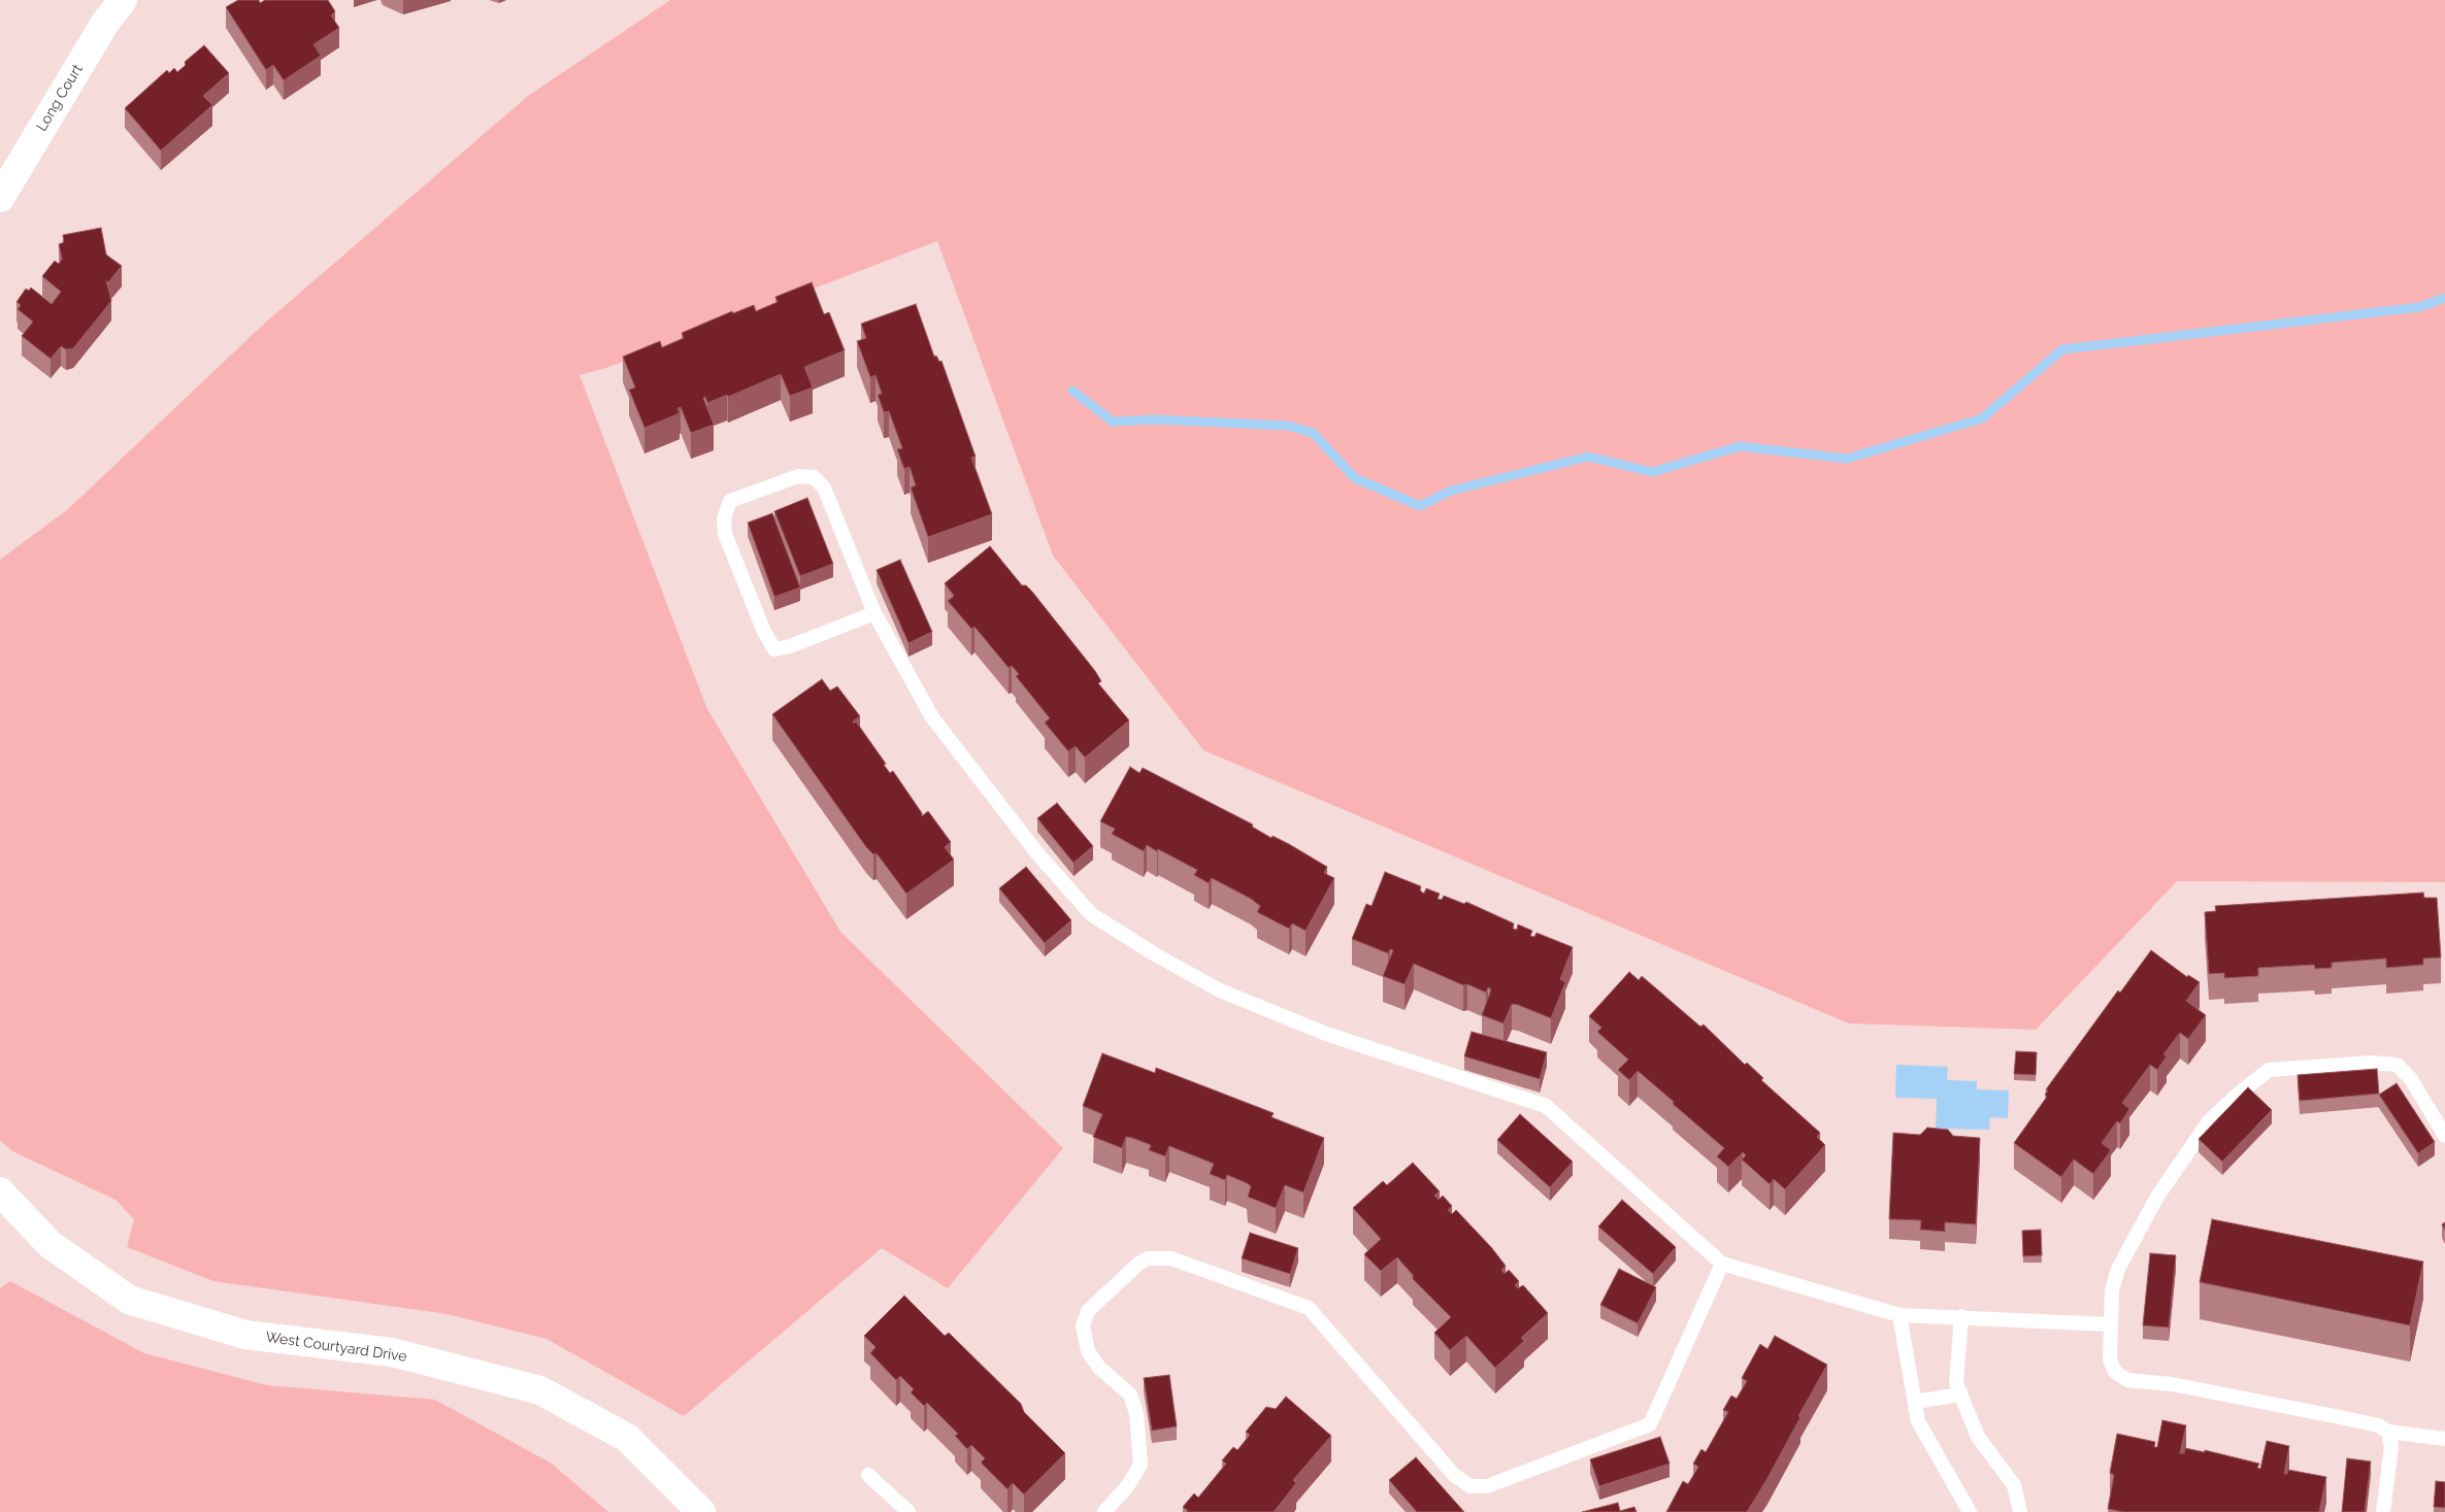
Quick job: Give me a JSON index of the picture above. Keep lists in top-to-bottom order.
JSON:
{
  "streets": {
    "street": ["Long Court", "West Courtyard Drive"]
  }
}
